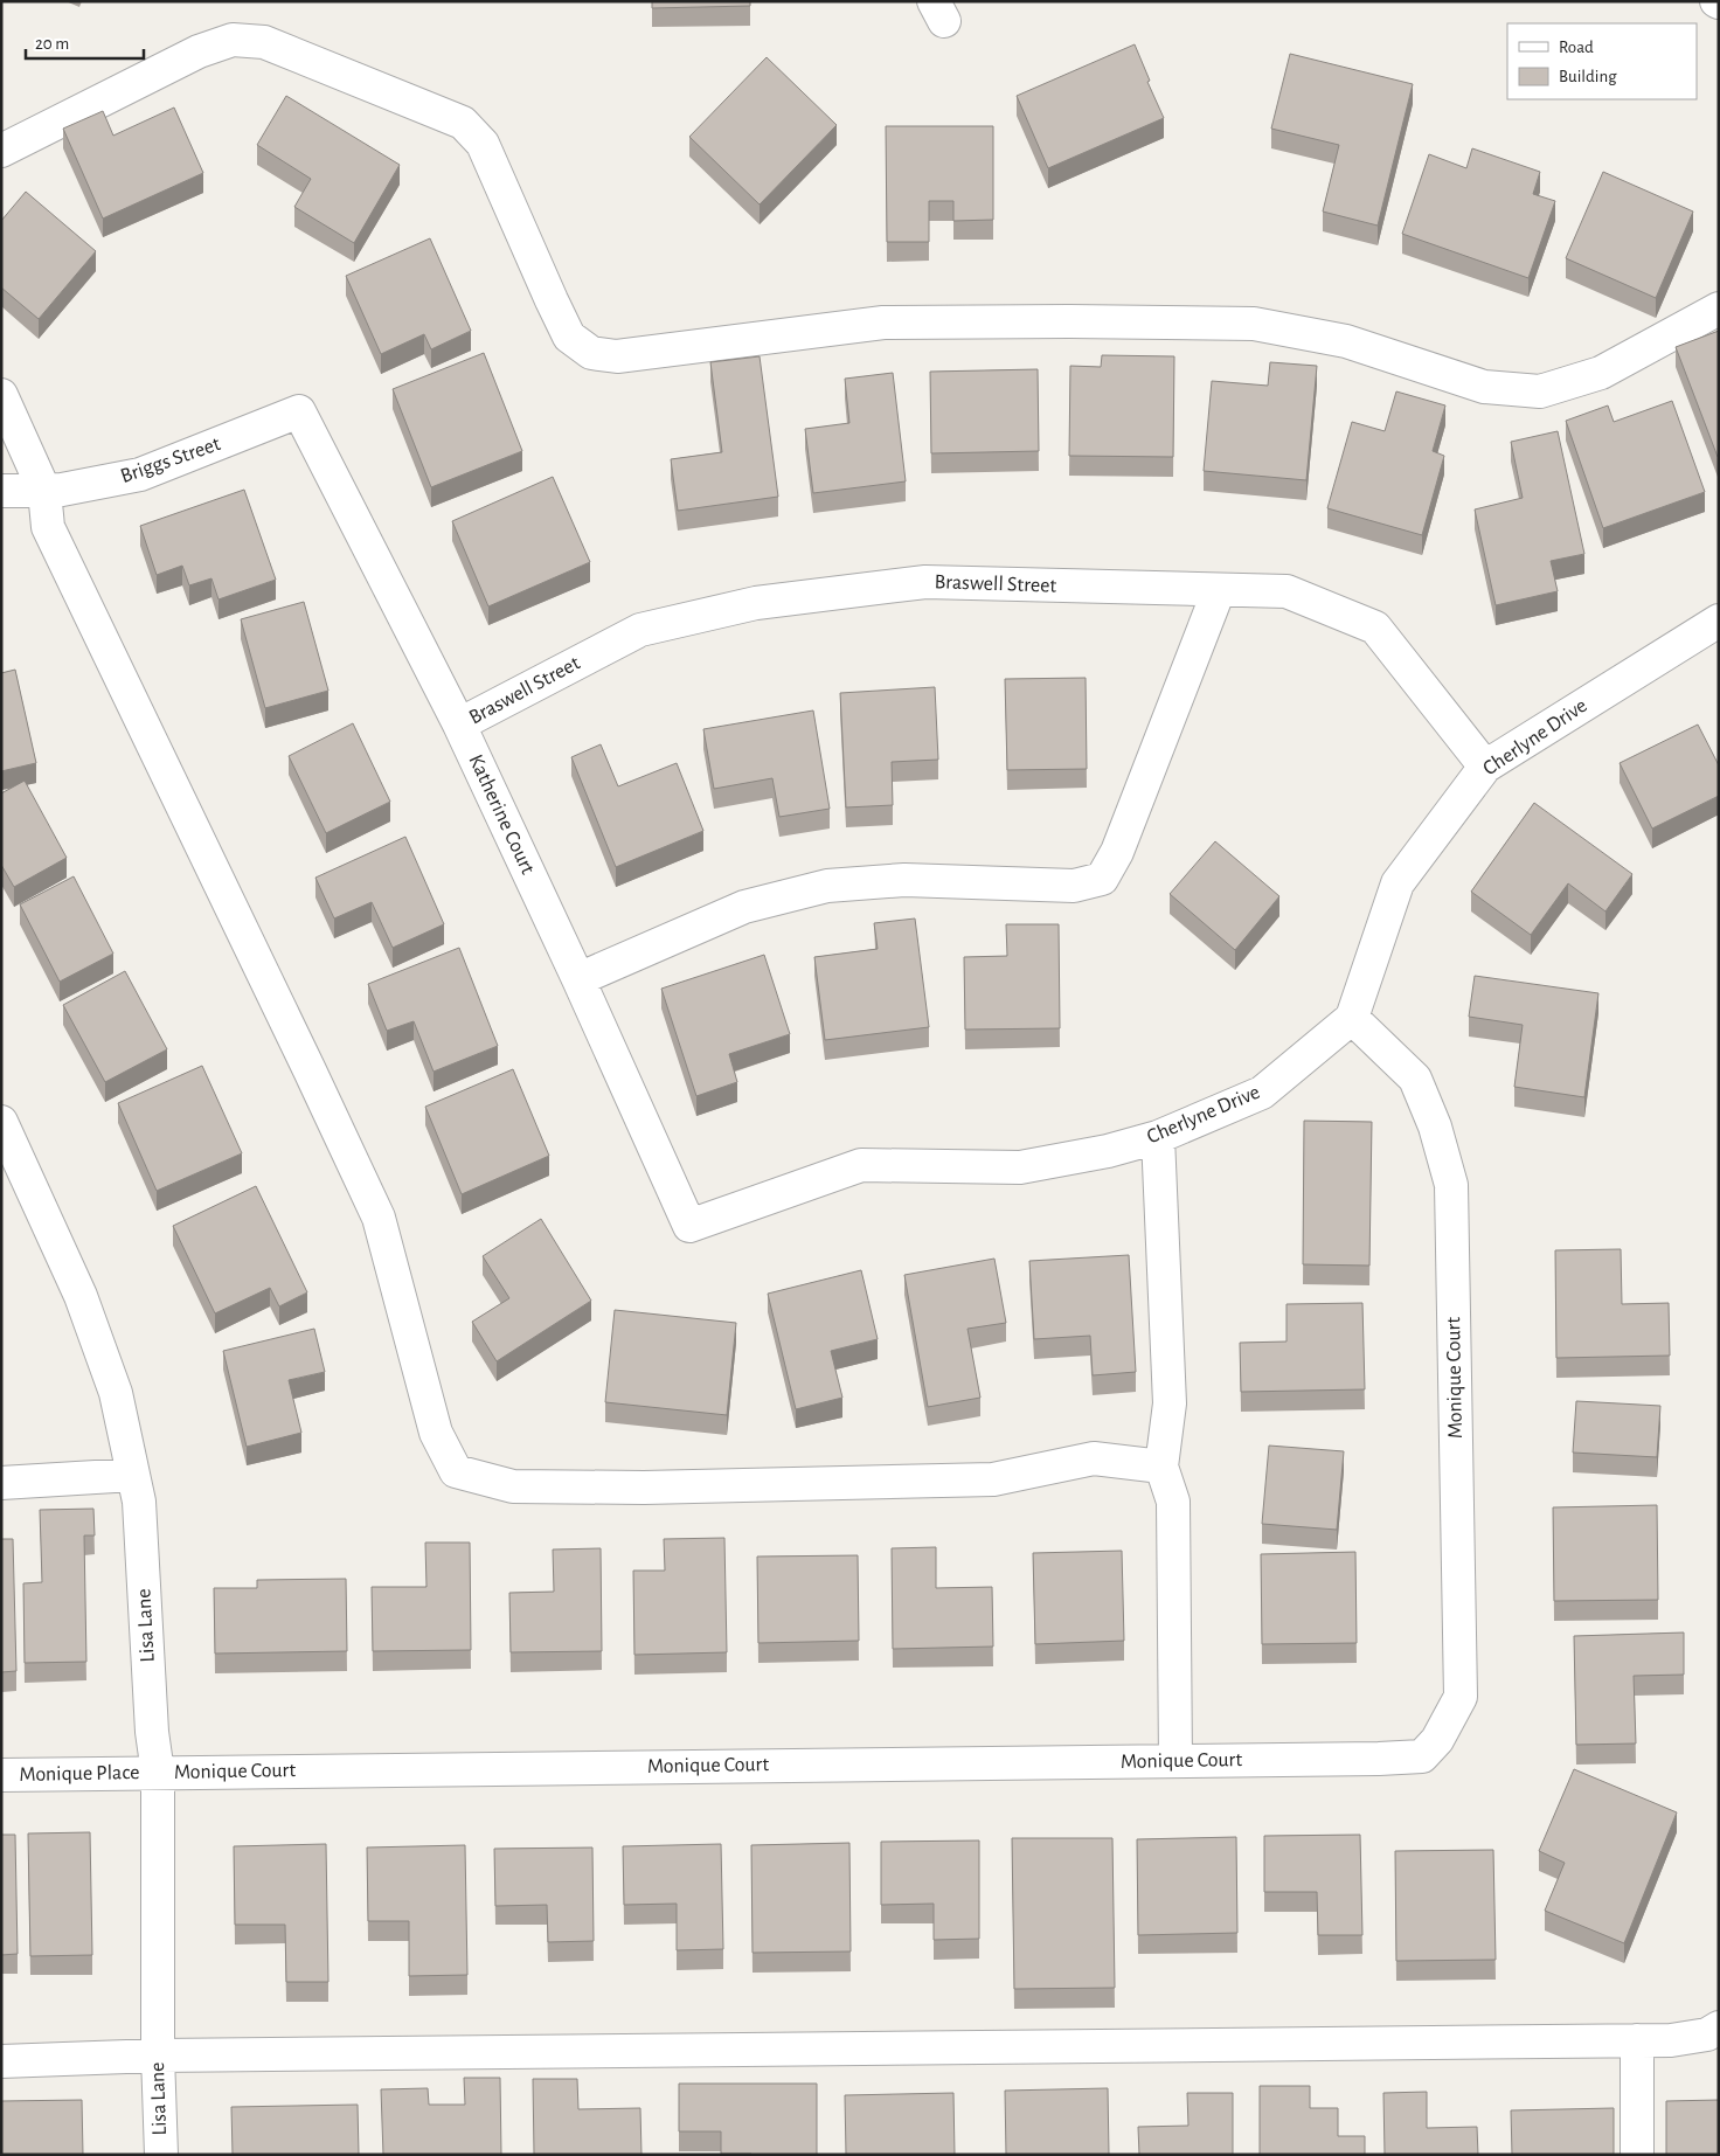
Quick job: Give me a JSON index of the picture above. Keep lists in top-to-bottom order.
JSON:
{
  "streets": {
    "street": [
      "Briggs Street",
      "Braswell Street",
      "Cherlyne Drive",
      "Katherine Court",
      "Monique Court",
      "Lisa Lane",
      "Monique Place"
    ]
  },
  "crossings": [
    ["Briggs Street", "Katherine Court"],
    ["Braswell Street", "Cherlyne Drive"],
    ["Braswell Street", "Katherine Court"],
    ["Cherlyne Drive", "Katherine Court"],
    ["Cherlyne Drive", "Monique Court"],
    ["Monique Court", "Lisa Lane"],
    ["Monique Court", "Monique Place"],
    ["Lisa Lane", "Monique Place"]
  ],
  "legend": ["Road", "Building"],
  "scale_bar": "20 m"
}
